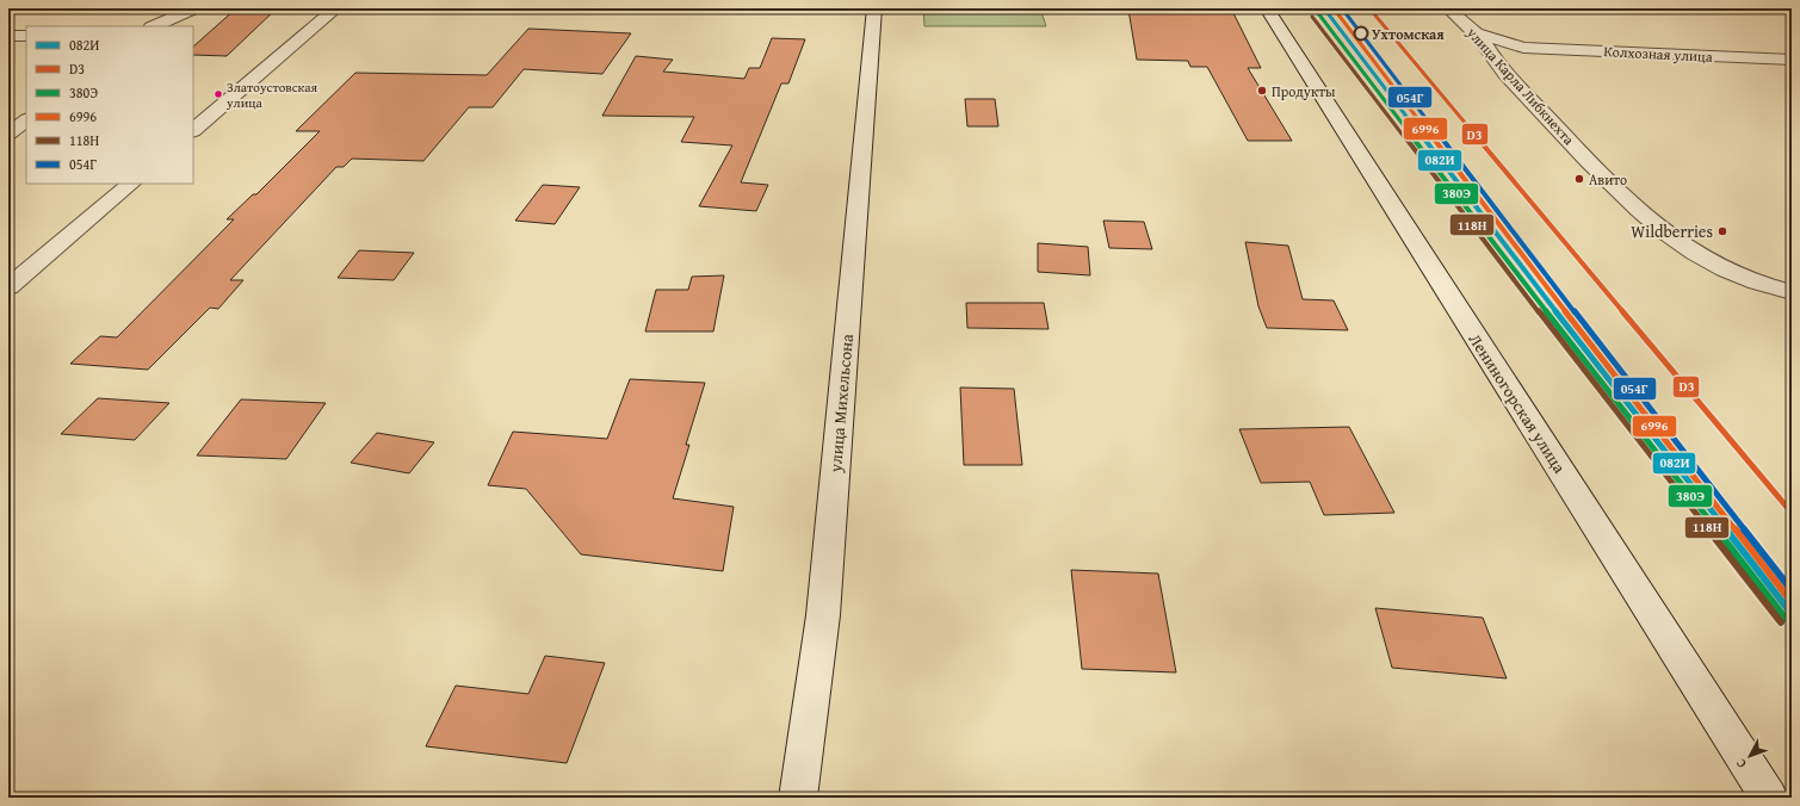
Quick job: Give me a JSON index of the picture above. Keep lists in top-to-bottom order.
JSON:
{
  "streets": {
    "street": [
      "Колхозная улица",
      "улица Карла Либкнехта",
      "улица Михельсона",
      "Лениногорская улица"
    ]
  },
  "crossings": [
    ["Колхозная улица", "улица Карла Либкнехта"]
  ],
  "places": [
    "Ухтомская",
    "Продукты",
    "Златоустовская улица",
    "Авито",
    "Wildberries"
  ],
  "lines": [
    "transit line 082И",
    "transit line D3",
    "transit line 6996",
    "transit line 054Г",
    "transit line 380Э",
    "transit line 118Н"
  ],
  "legend": [
    "082И",
    "D3",
    "380Э",
    "6996",
    "118Н",
    "054Г"
  ],
  "north": "bottom left"
}
